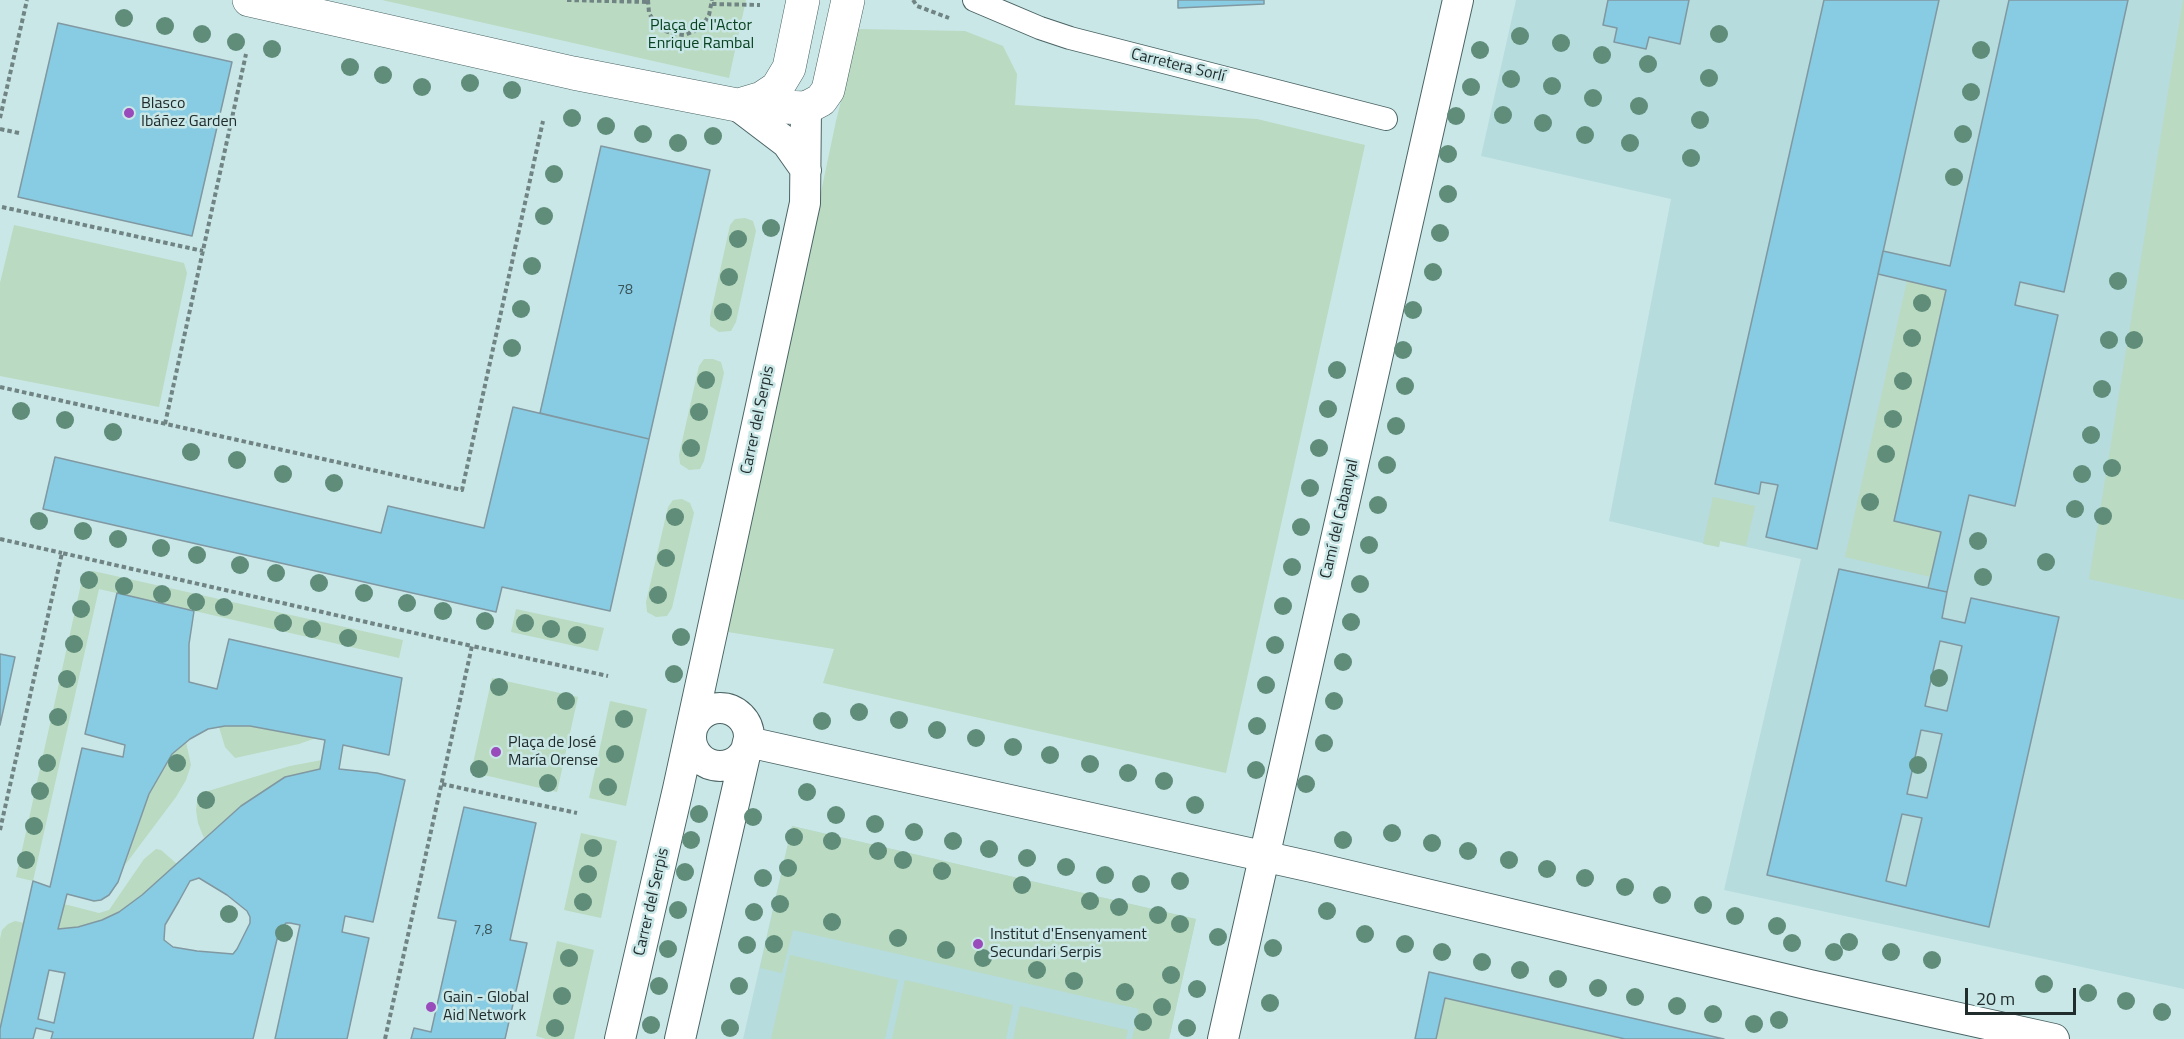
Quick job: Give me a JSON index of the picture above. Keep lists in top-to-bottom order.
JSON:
{
  "streets": {
    "street": ["Carretera Sorlí", "Carrer del Serpis", "Camí del Cabanyal"]
  },
  "parks": ["Plaça de l'Actor Enrique Rambal"],
  "places": [
    "Blasco Ibáñez Garden",
    "Plaça de José María Orense",
    "Institut d'Ensenyament Secundari Serpis",
    "Gain - Global Aid Network"
  ],
  "house_numbers": ["78", "7,8"],
  "scale_bar": "20 m"
}
